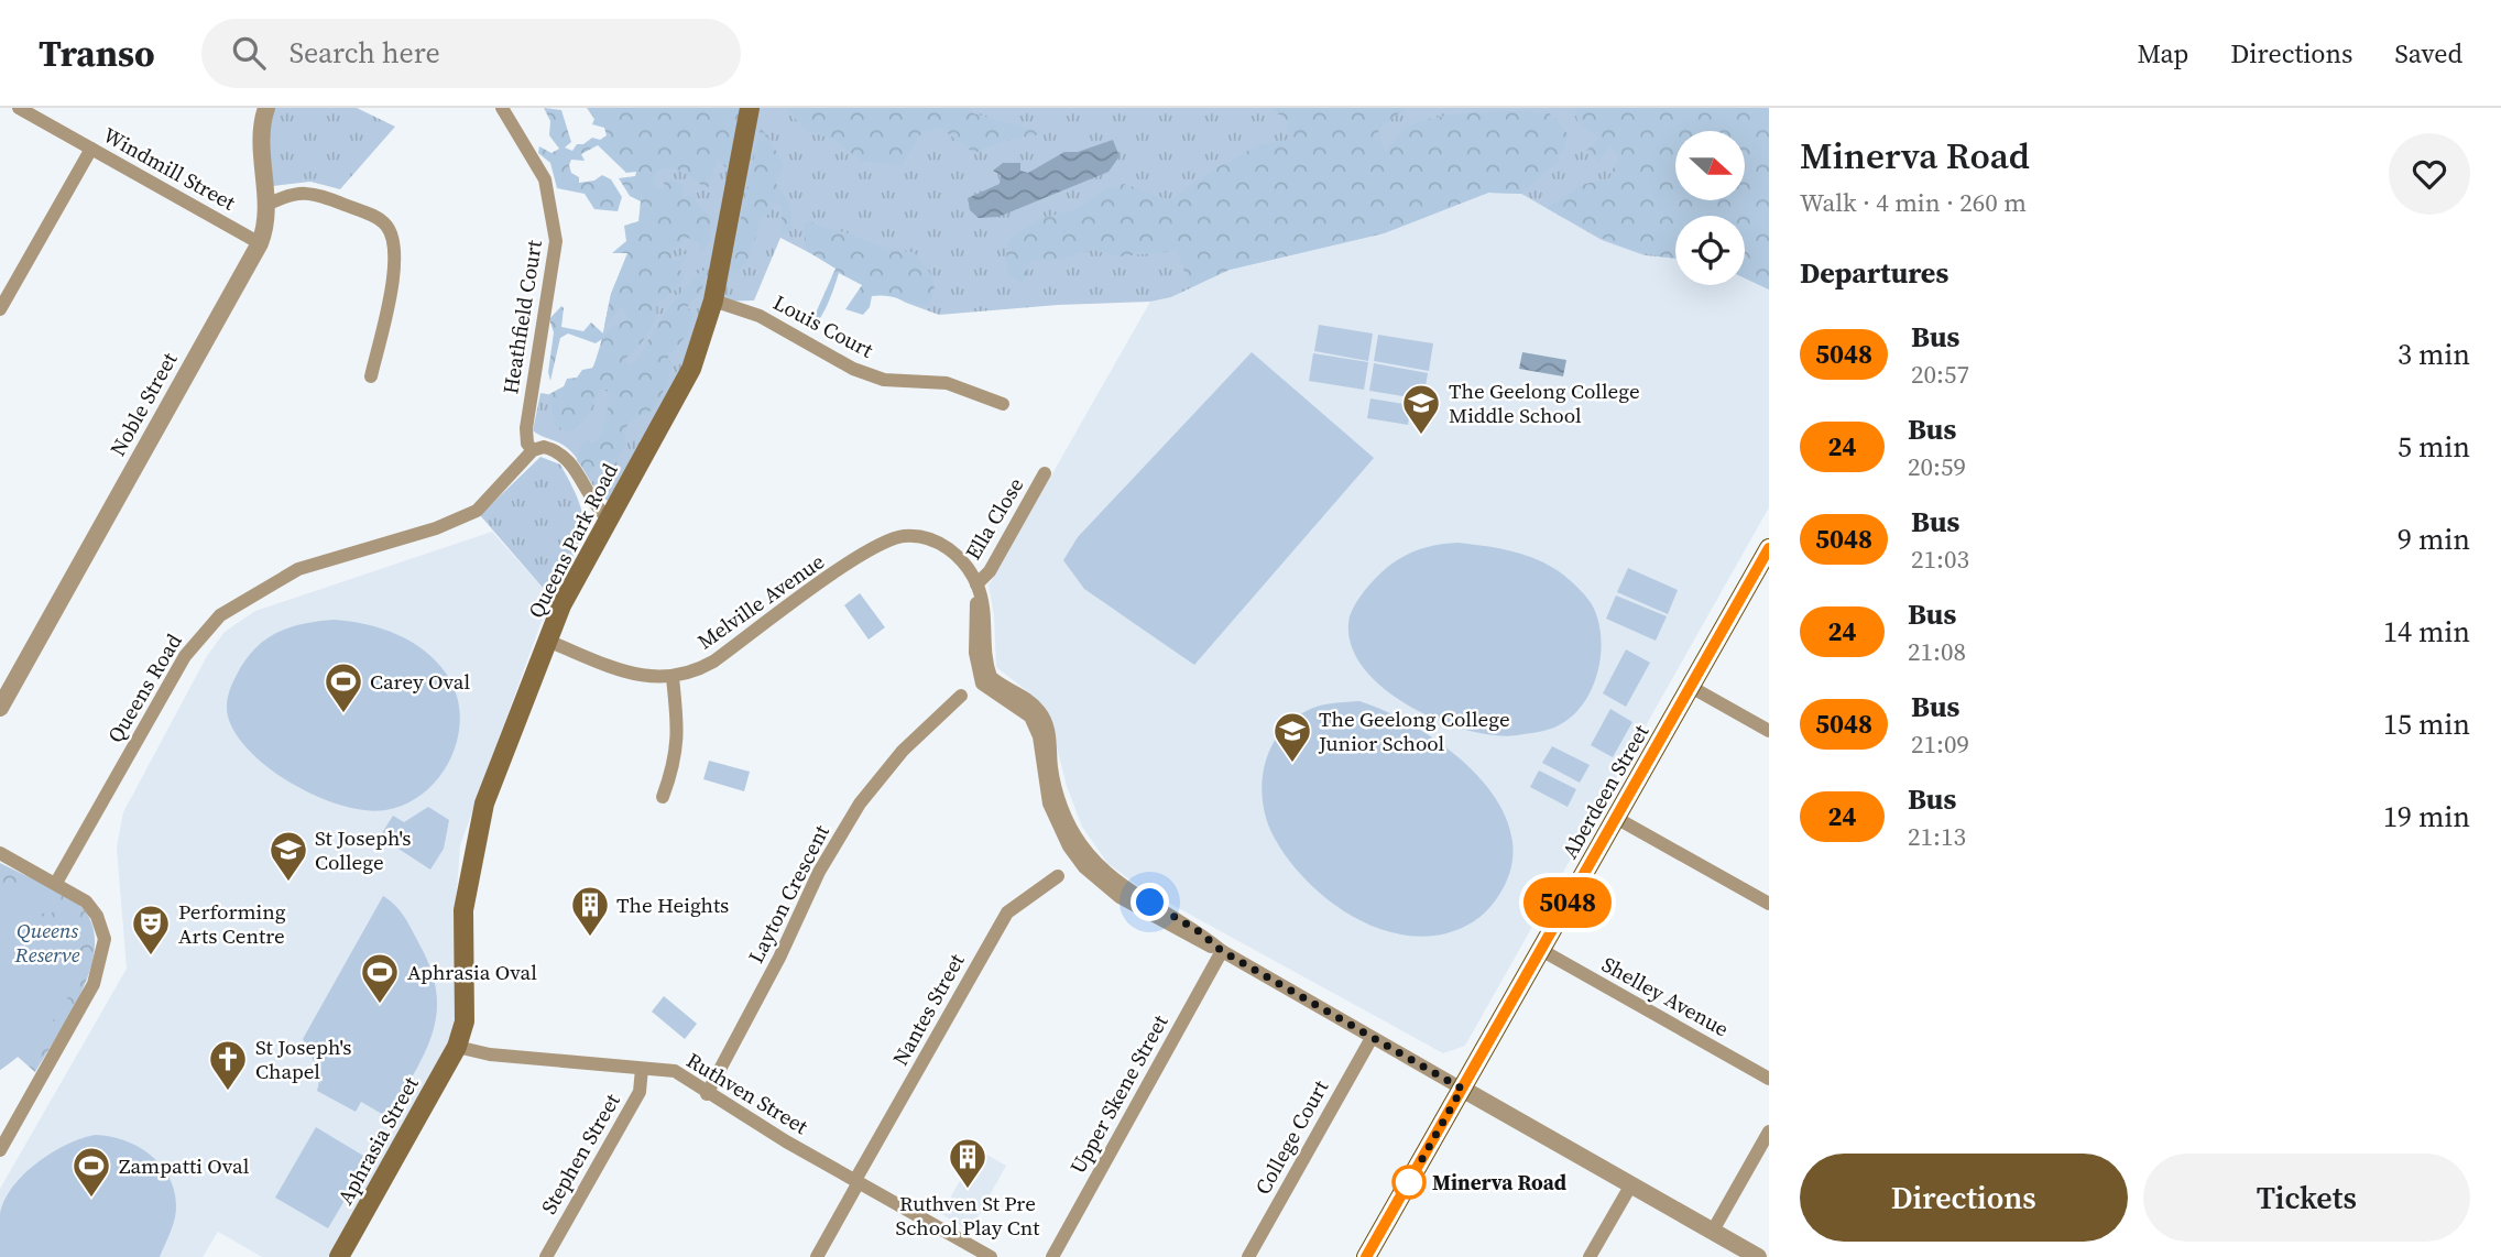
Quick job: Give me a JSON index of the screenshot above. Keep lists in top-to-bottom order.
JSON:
{
  "streets": {
    "main road": ["Queens Park Road", "Aberdeen Street", "Aphrasia Street"],
    "street": [
      "Windmill Street",
      "Heathfield Court",
      "Louis Court",
      "Noble Street",
      "Ella Close",
      "Melville Avenue",
      "Queens Road",
      "Layton Crescent",
      "Shelley Avenue",
      "Nantes Street",
      "Ruthven Street",
      "Upper Skene Street",
      "College Court",
      "Stephen Street"
    ]
  },
  "crossings": [
    ["Windmill Street", "Noble Street"],
    ["Heathfield Court", "Queens Road"],
    ["Louis Court", "Queens Park Road"],
    ["Ella Close", "Melville Avenue"],
    ["Queens Park Road", "Melville Avenue"],
    ["Queens Park Road", "Ruthven Street"],
    ["Queens Park Road", "Aphrasia Street"],
    ["Aberdeen Street", "Shelley Avenue"],
    ["Layton Crescent", "Ruthven Street"],
    ["Nantes Street", "Ruthven Street"],
    ["Ruthven Street", "Aphrasia Street"],
    ["Ruthven Street", "Stephen Street"]
  ],
  "parks": ["Queens Reserve"],
  "places": {
    "school or university": ["The Geelong College Middle School", "The Geelong College Junior School", "St Joseph's College"],
    "sports": ["Carey Oval", "Aphrasia Oval", "Zampatti Oval"],
    "building": ["The Heights", "Ruthven St Pre School Play Cnt"],
    "theatre": ["Performing Arts Centre"],
    "church": ["St Joseph's Chapel"],
    "other": ["Minerva Road"]
  },
  "lines": ["bus line 5048"],
  "north": "right",
  "page": {
    "header": "Transo",
    "search": "Search here",
    "nav": ["Map", "Directions", "Saved"],
    "on_map": "5048",
    "heading": [
      ["Minerva Road", "Walk · 4 min · 260 m"],
      "Departures"
    ],
    "list": [
      {
        "mark": "5048",
        "name": "Bus",
        "note": "20:57",
        "value": "3 min"
      },
      {
        "mark": "24",
        "name": "Bus",
        "note": "20:59",
        "value": "5 min"
      },
      {
        "mark": "5048",
        "name": "Bus",
        "note": "21:03",
        "value": "9 min"
      },
      {
        "mark": "24",
        "name": "Bus",
        "note": "21:08",
        "value": "14 min"
      },
      {
        "mark": "5048",
        "name": "Bus",
        "note": "21:09",
        "value": "15 min"
      },
      {
        "mark": "24",
        "name": "Bus",
        "note": "21:13",
        "value": "19 min"
      }
    ],
    "buttons": ["Directions", "Tickets"]
  }
}
